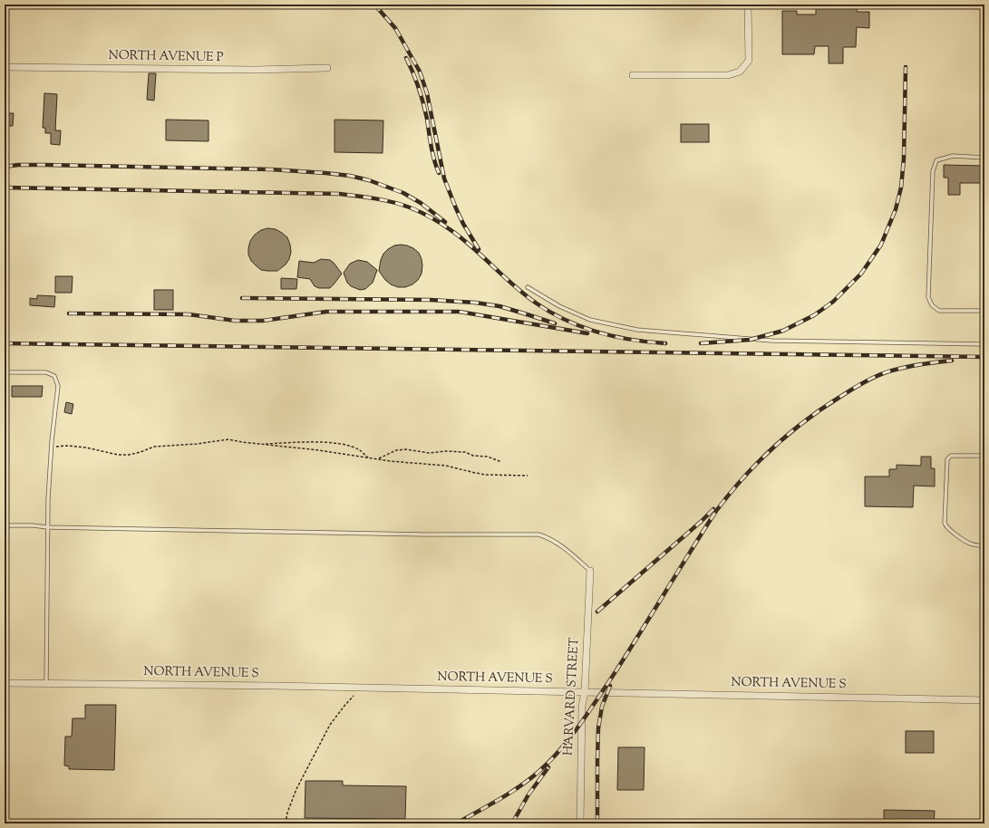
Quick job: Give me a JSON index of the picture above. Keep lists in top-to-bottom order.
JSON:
{
  "streets": {
    "street": ["NORTH AVENUE P", "NORTH AVENUE S", "HARVARD STREET"]
  },
  "crossings": [
    ["NORTH AVENUE S", "HARVARD STREET"]
  ]
}
